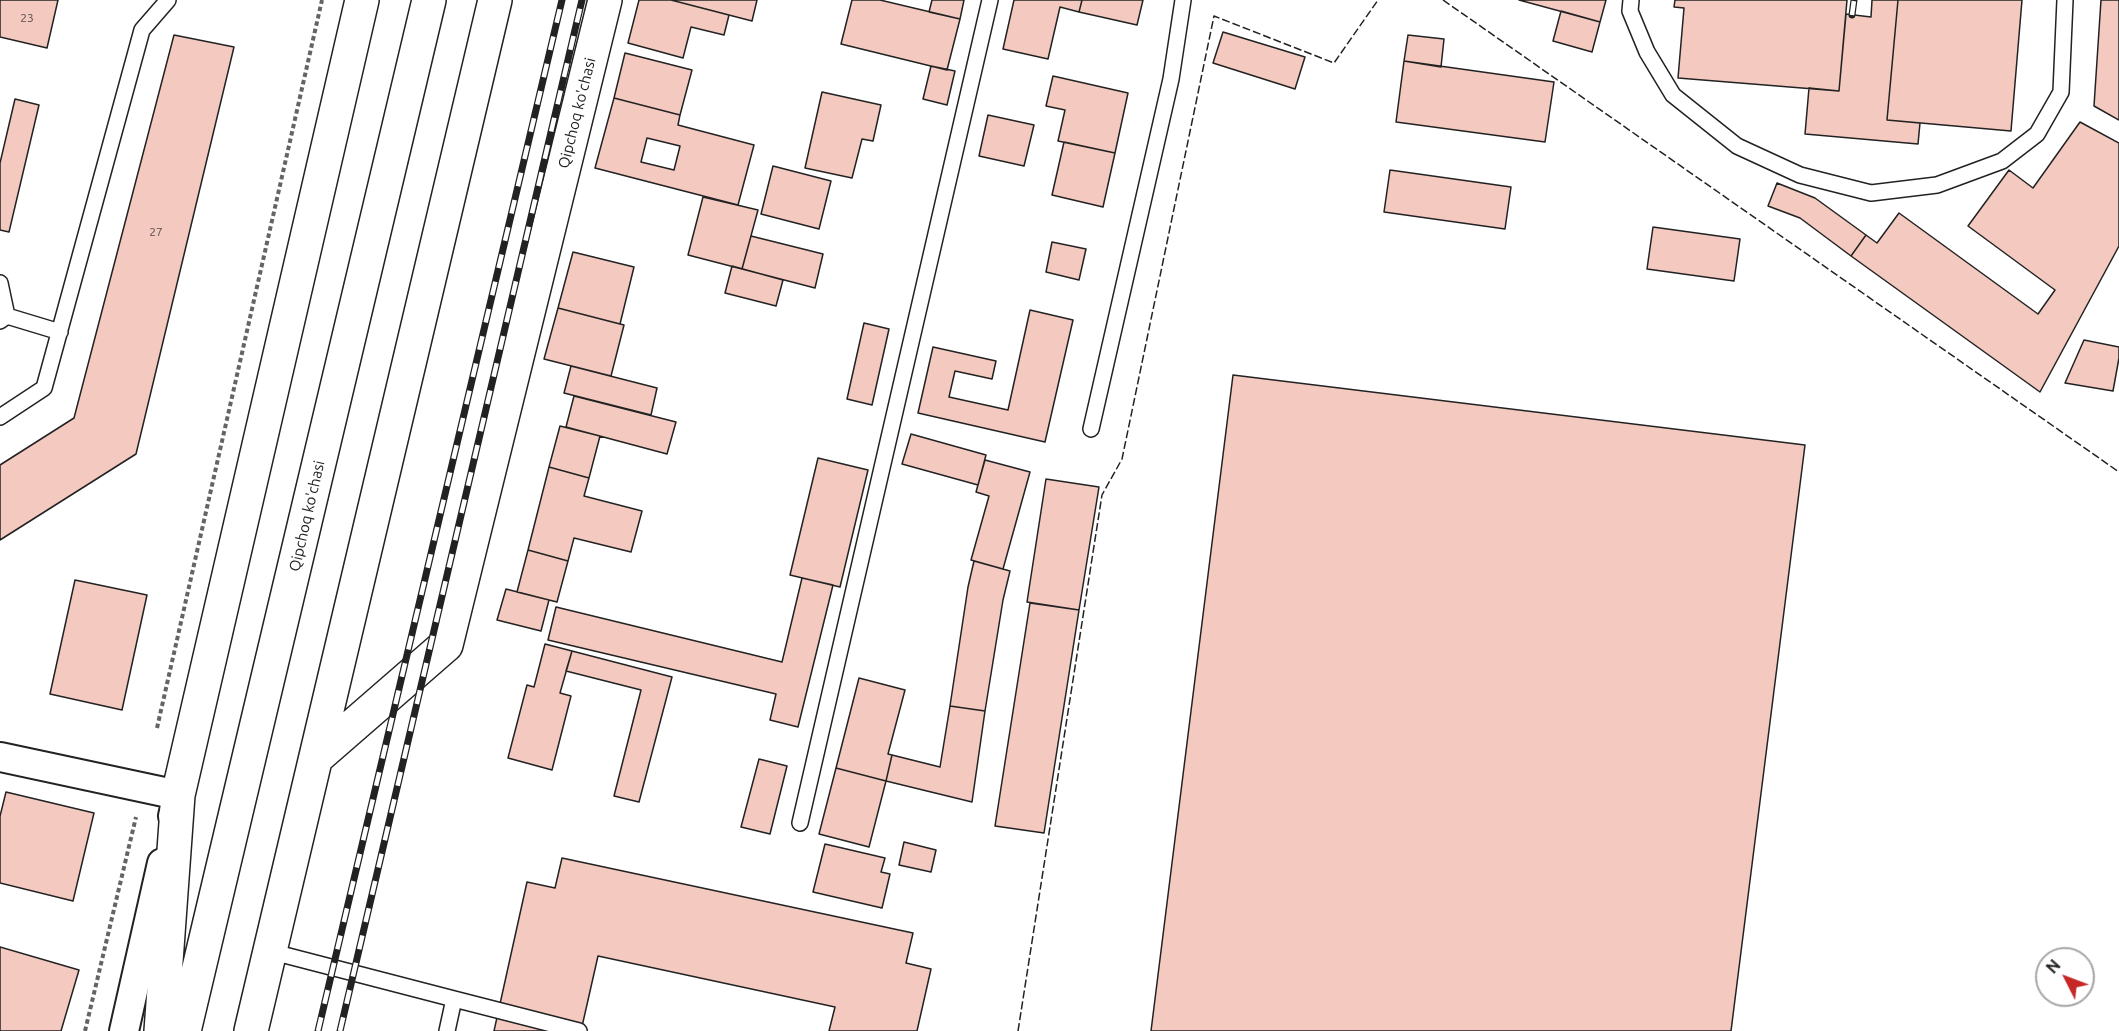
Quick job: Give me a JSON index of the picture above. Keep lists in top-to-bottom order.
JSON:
{
  "streets": {
    "main road": ["Qipchoq ko'chasi"]
  },
  "house_numbers": ["23", "27"],
  "north": "top left"
}
